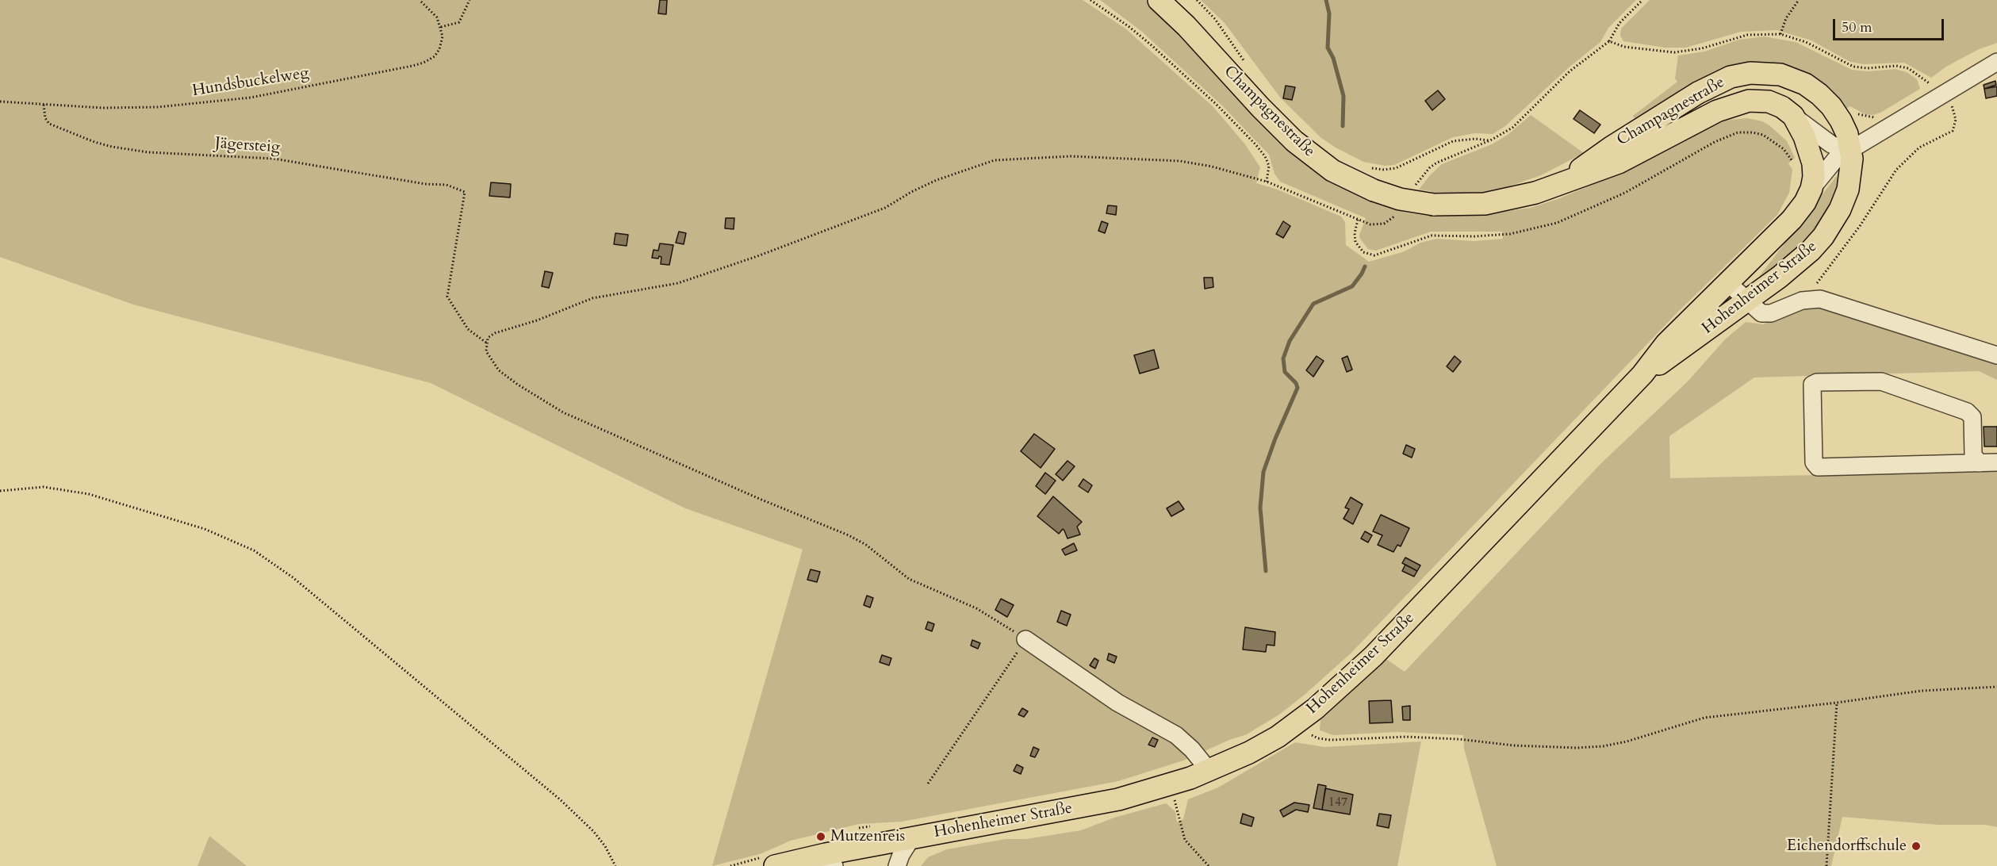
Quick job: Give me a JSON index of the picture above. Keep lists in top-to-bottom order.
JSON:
{
  "streets": {
    "main road": ["Champagnestraße", "Hohenheimer Straße"],
    "path": ["Hundsbuckelweg", "Jägersteig"]
  },
  "crossings": [
    ["Hundsbuckelweg", "Jägersteig"],
    ["Champagnestraße", "Hohenheimer Straße"]
  ],
  "places": ["Mutzenreis", "Eichendorffschule"],
  "house_numbers": ["147"],
  "scale_bar": "50 m"
}
